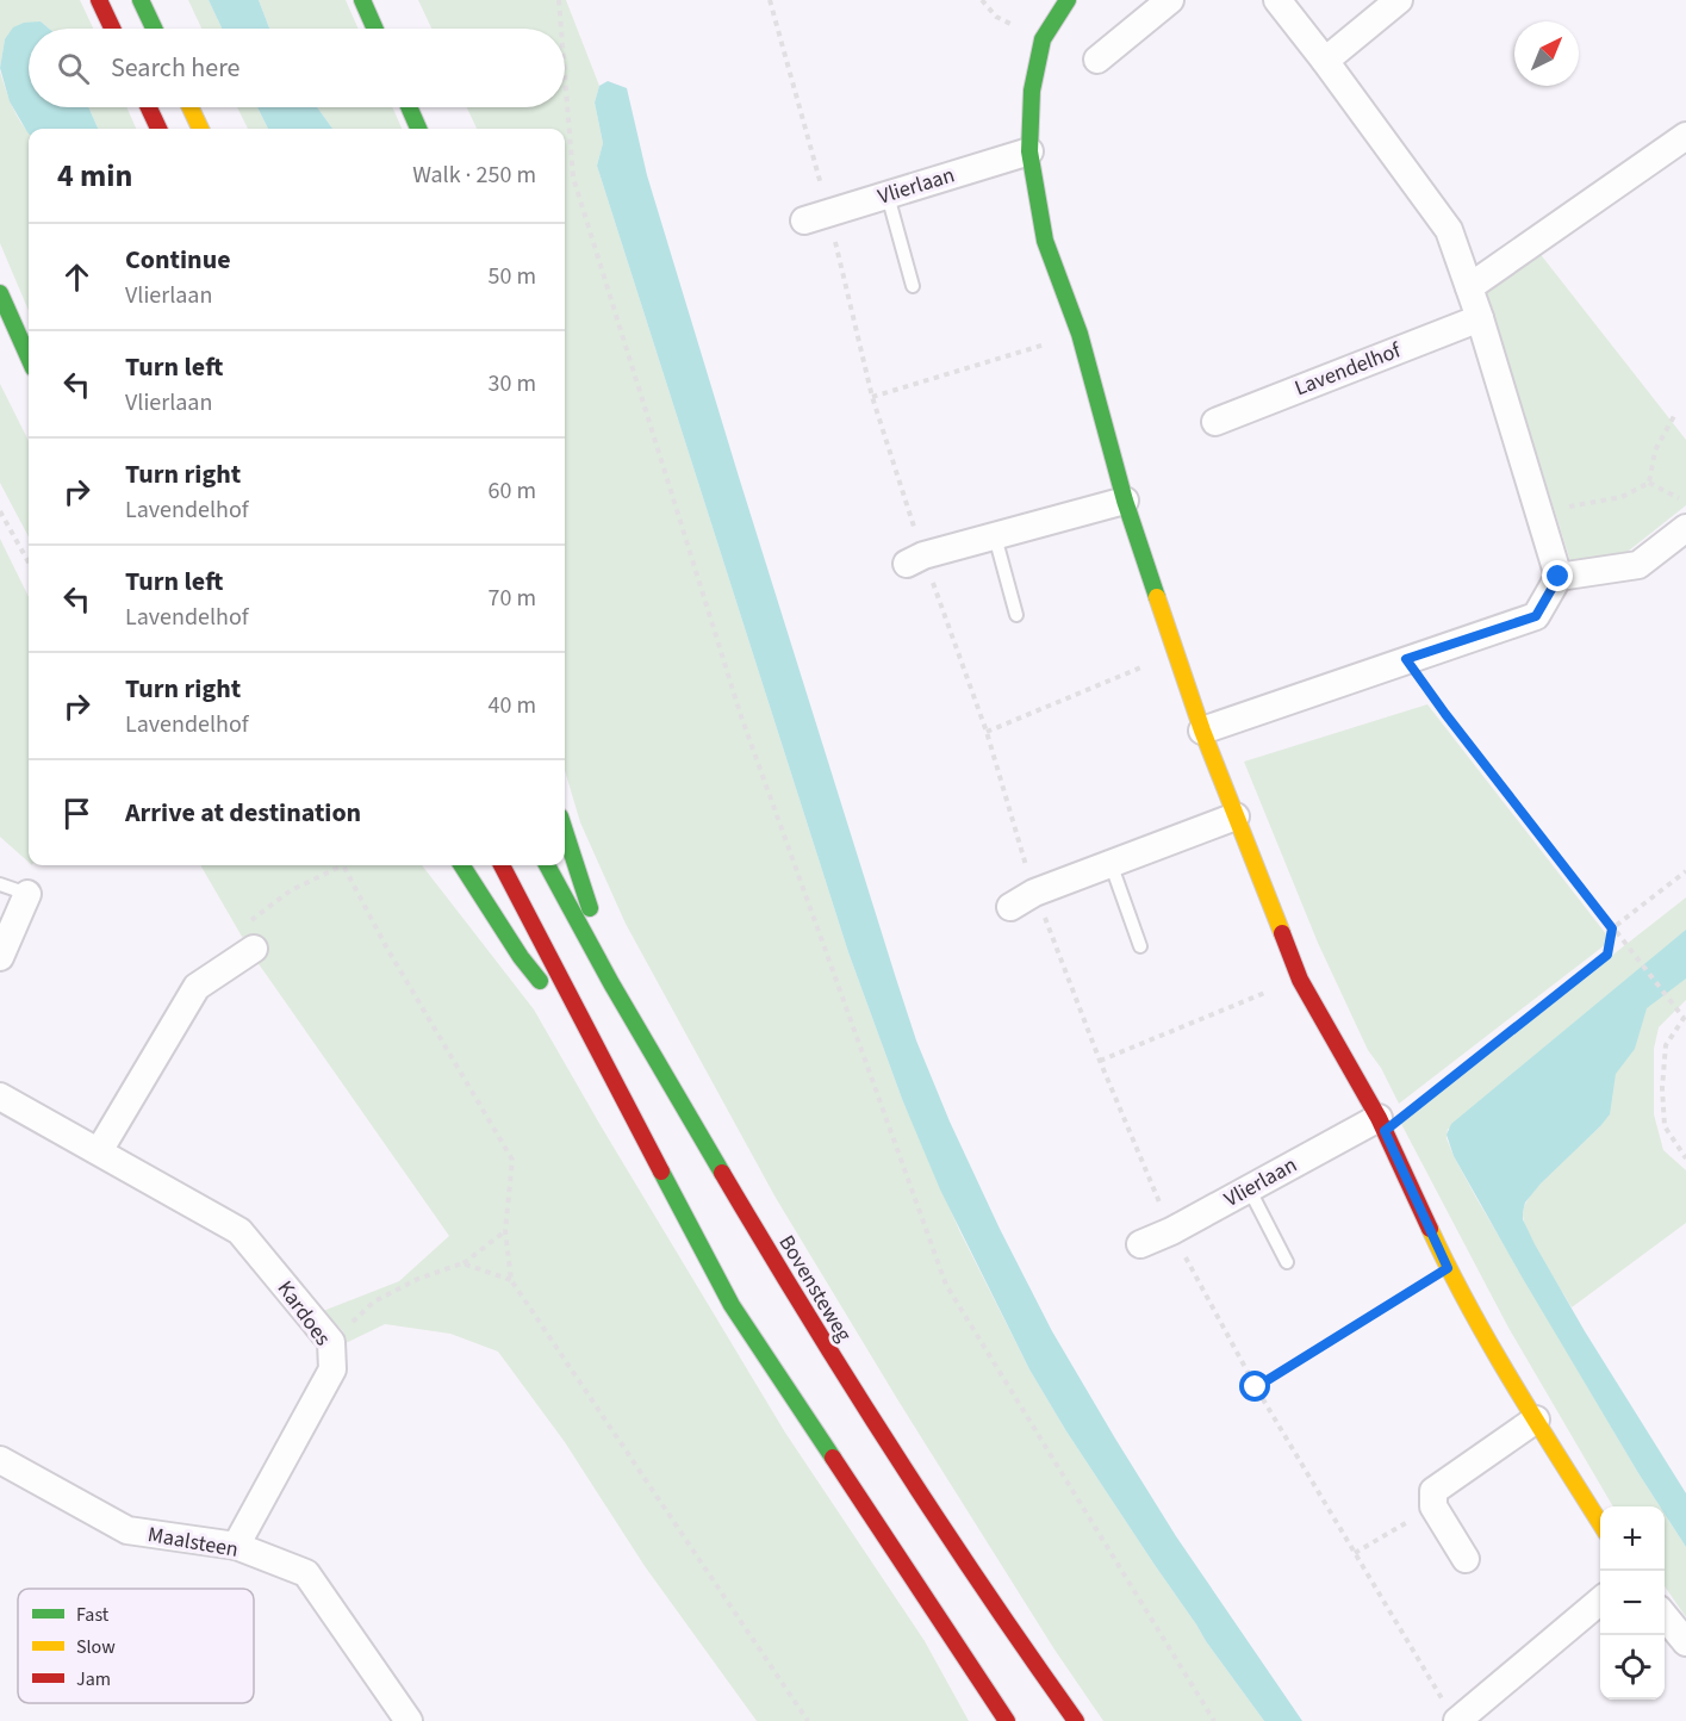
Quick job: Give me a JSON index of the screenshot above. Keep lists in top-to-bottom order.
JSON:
{
  "streets": {
    "main road": ["Bovensteweg"],
    "street": [
      "Vlierlaan",
      "Lavendelhof",
      "Kardoes",
      "Maalsteen"
    ]
  },
  "crossings": [
    ["Kardoes", "Maalsteen"]
  ],
  "legend": ["Fast", "Slow", "Jam"],
  "north": "top right",
  "page": {
    "search": "Search here",
    "heading": ["4 min", "Walk · 250 m"],
    "list": [
      ["Continue", "Vlierlaan", "50 m"],
      ["Turn left", "Vlierlaan", "30 m"],
      ["Turn right", "Lavendelhof", "60 m"],
      ["Turn left", "Lavendelhof", "70 m"],
      ["Turn right", "Lavendelhof", "40 m"],
      "Arrive at destination"
    ],
    "map_buttons": ["+", "−"]
  }
}
